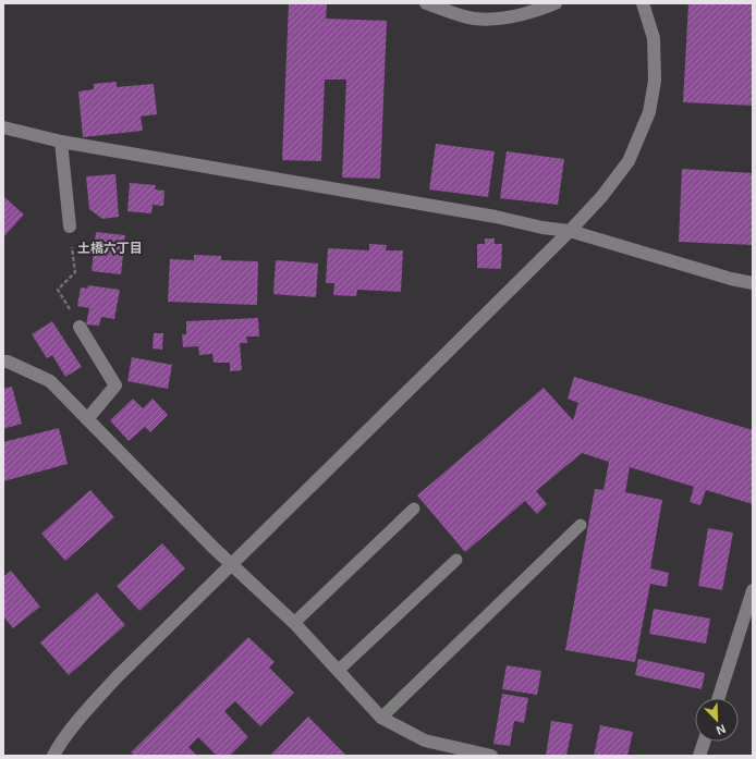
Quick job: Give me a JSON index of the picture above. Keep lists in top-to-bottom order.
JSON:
{
  "districts": ["土橋六丁目"],
  "north": "bottom right"
}
